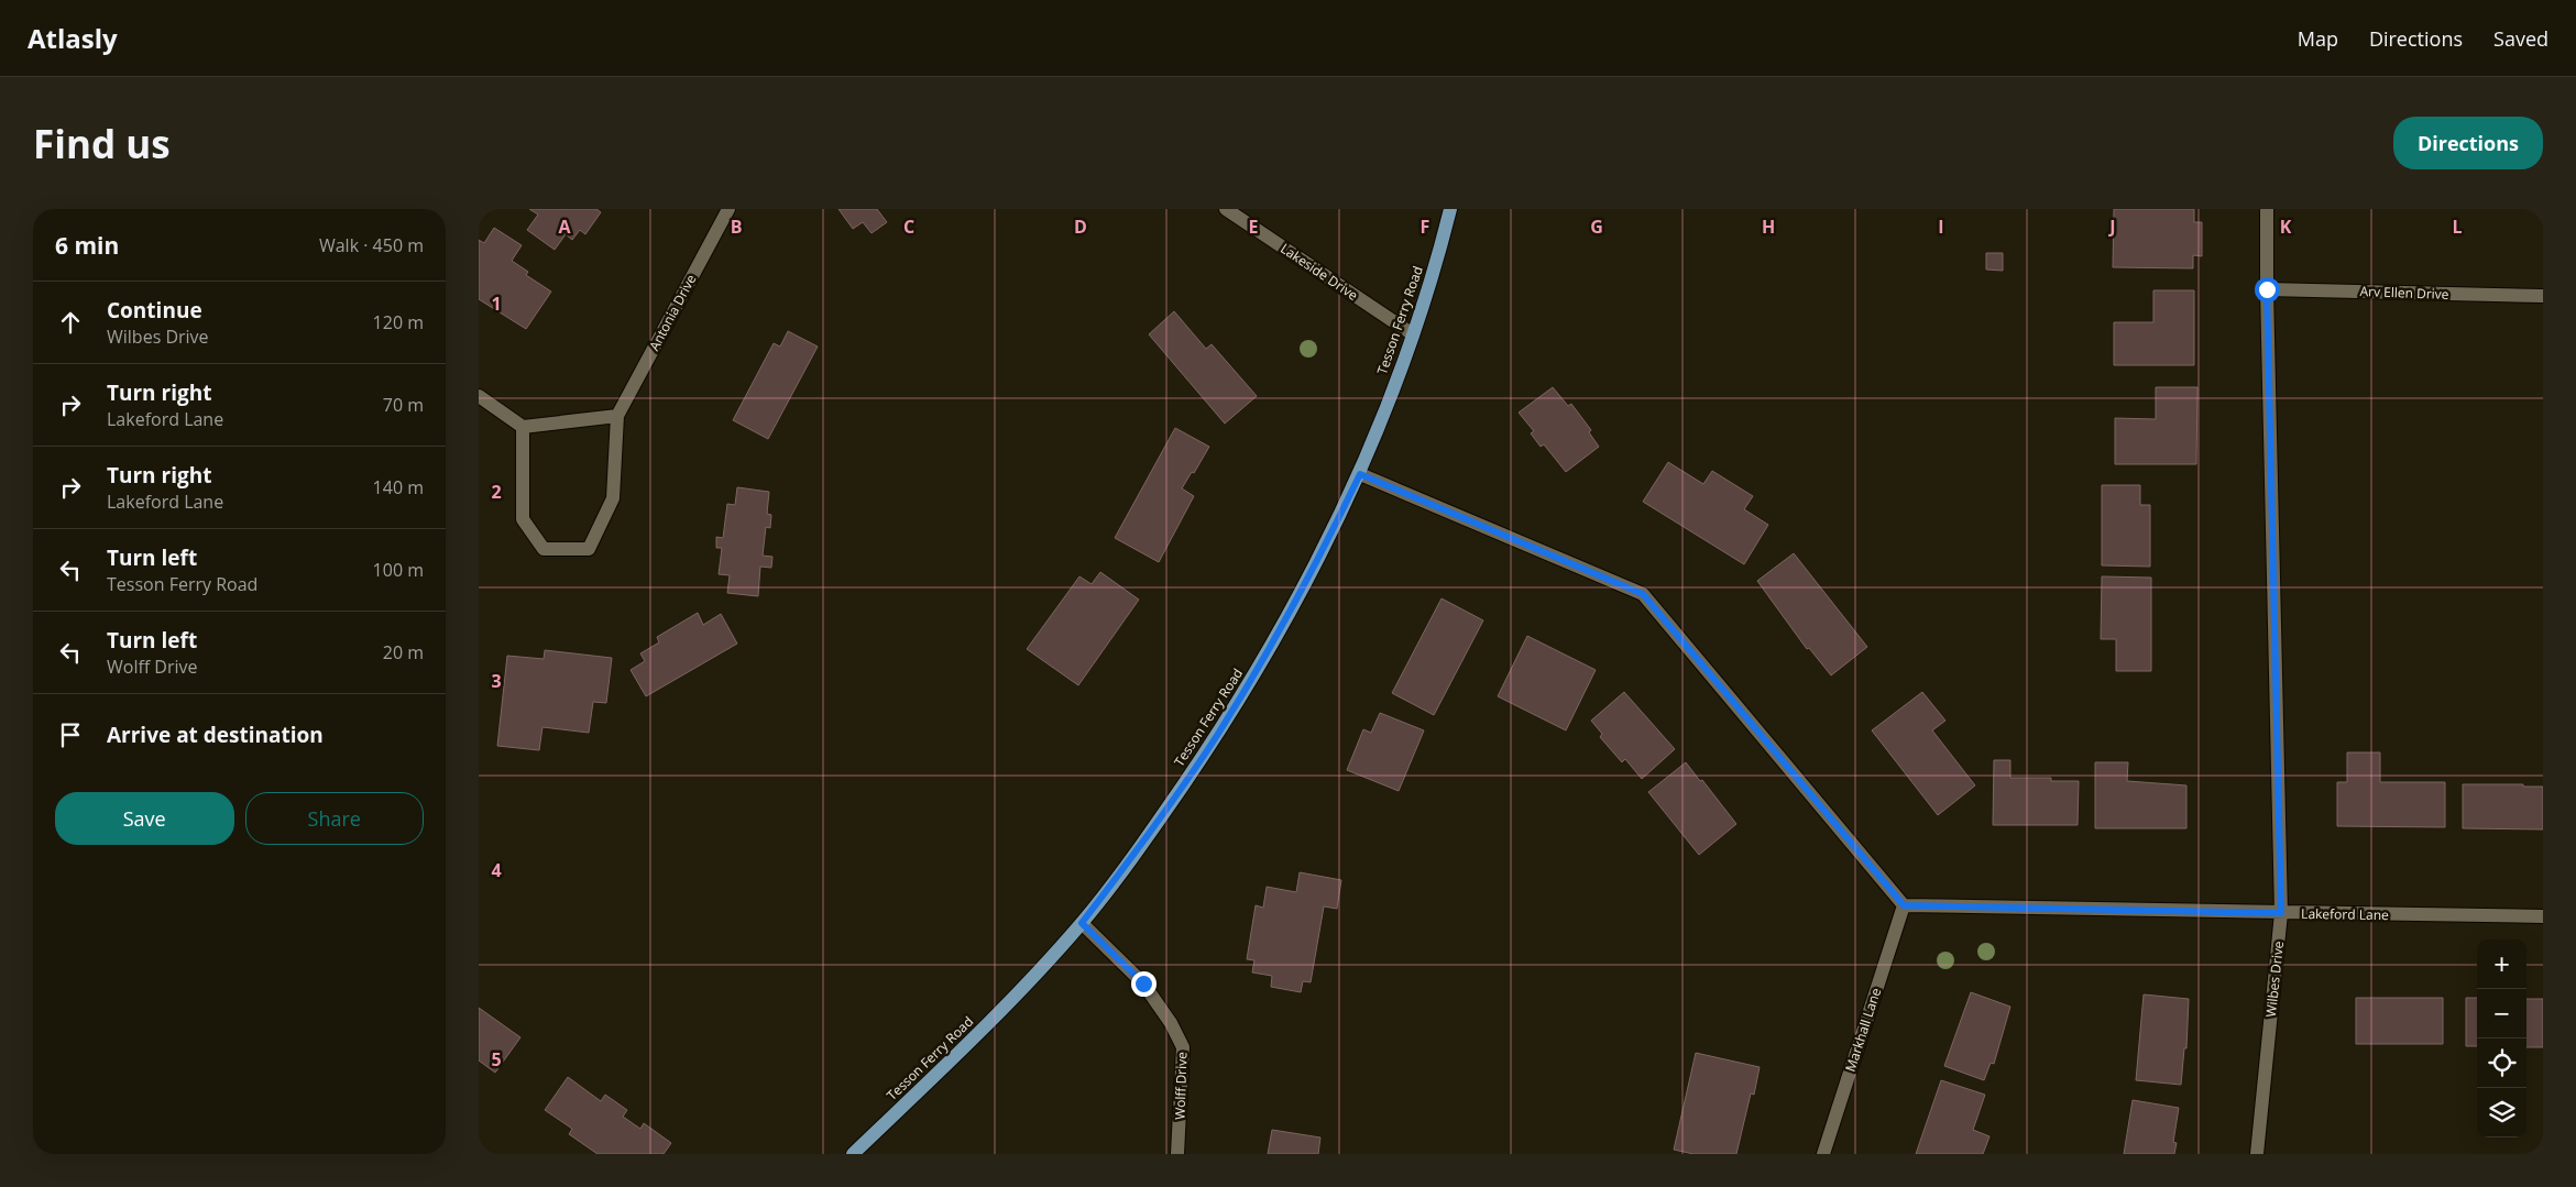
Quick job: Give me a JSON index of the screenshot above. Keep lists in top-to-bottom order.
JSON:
{
  "streets": {
    "main road": ["Tesson Ferry Road"],
    "street": [
      "Lakeside Drive",
      "Arv Ellen Drive",
      "Antonia Drive",
      "Lakeford Lane",
      "Wilbes Drive",
      "Markhall Lane",
      "Wolff Drive"
    ]
  },
  "crossings": [
    ["Lakeside Drive", "Tesson Ferry Road"],
    ["Arv Ellen Drive", "Wilbes Drive"],
    ["Tesson Ferry Road", "Wolff Drive"],
    ["Lakeford Lane", "Wilbes Drive"],
    ["Lakeford Lane", "Markhall Lane"]
  ],
  "page": {
    "header": "Atlasly",
    "nav": ["Map", "Directions", "Saved"],
    "buttons": [
      "Directions",
      ["Save", "Share"]
    ],
    "title": "Find us",
    "heading": ["6 min", "Walk · 450 m"],
    "list": [
      ["Continue", "Wilbes Drive", "120 m"],
      ["Turn right", "Lakeford Lane", "70 m"],
      ["Turn right", "Lakeford Lane", "140 m"],
      ["Turn left", "Tesson Ferry Road", "100 m"],
      ["Turn left", "Wolff Drive", "20 m"],
      "Arrive at destination"
    ],
    "map_buttons": ["+", "−"]
  },
  "grid": {
    "columns": [
      "A",
      "B",
      "C",
      "D",
      "E",
      "F",
      "G",
      "H",
      "I",
      "J",
      "K",
      "L"
    ],
    "rows": [
      "1",
      "2",
      "3",
      "4",
      "5"
    ]
  }
}
